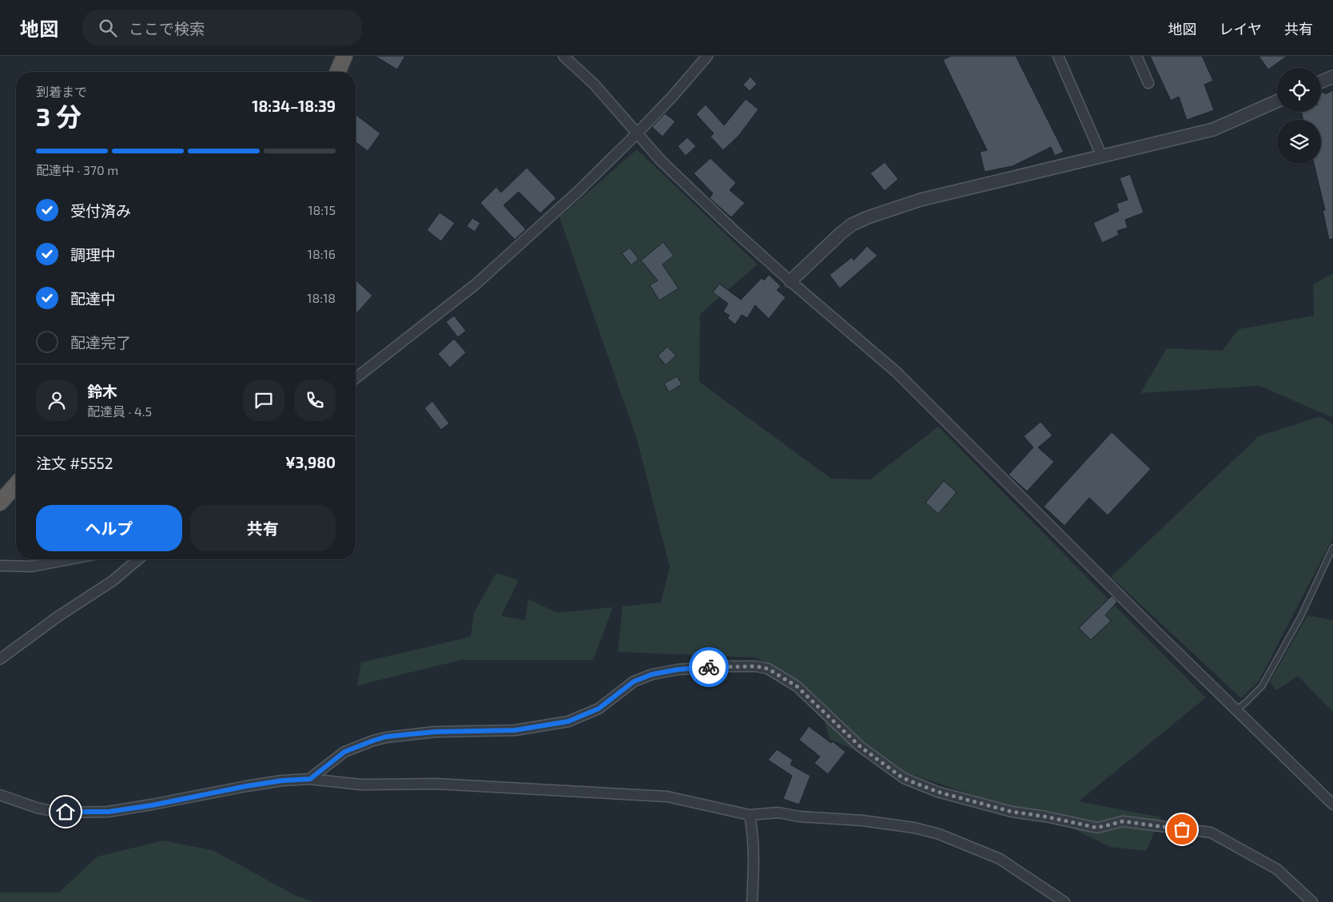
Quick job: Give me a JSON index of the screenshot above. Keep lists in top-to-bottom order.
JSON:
{
  "page": {
    "header": "地図",
    "search": "ここで検索",
    "nav": ["地図", "レイヤ", "共有"],
    "heading": ["3 分", "到着まで", "18:34–18:39"],
    "panel": [
      "鈴木",
      "配達員 · 4.5",
      "注文 #5552",
      "¥3,980"
    ],
    "bar": "配達中 · 370 m",
    "list": [
      ["受付済み", "18:15"],
      ["調理中", "18:16"],
      ["配達中", "18:18"],
      "配達完了"
    ],
    "buttons": ["ヘルプ", "共有"]
  }
}
